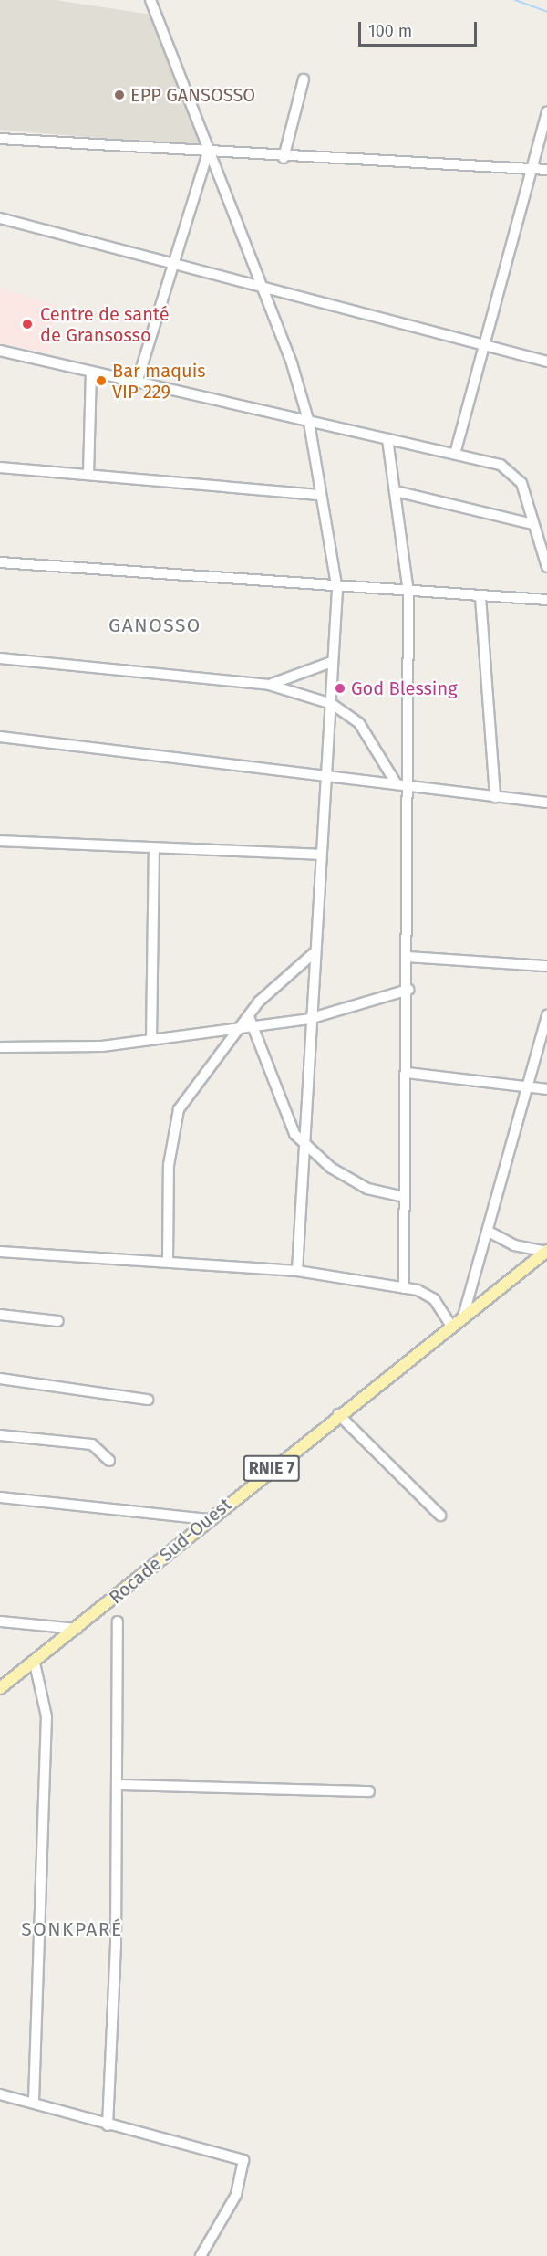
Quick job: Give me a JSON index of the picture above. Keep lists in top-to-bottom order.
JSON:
{
  "streets": {
    "main road": ["RNIE 7", "Rocade Sud-Ouest"]
  },
  "districts": ["GANOSSO", "SONKPARÉ"],
  "places": [
    "EPP GANSOSSO",
    "Centre de santé de Gransosso",
    "Bar maquis VIP 229",
    "God Blessing"
  ],
  "scale_bar": "100 m"
}
